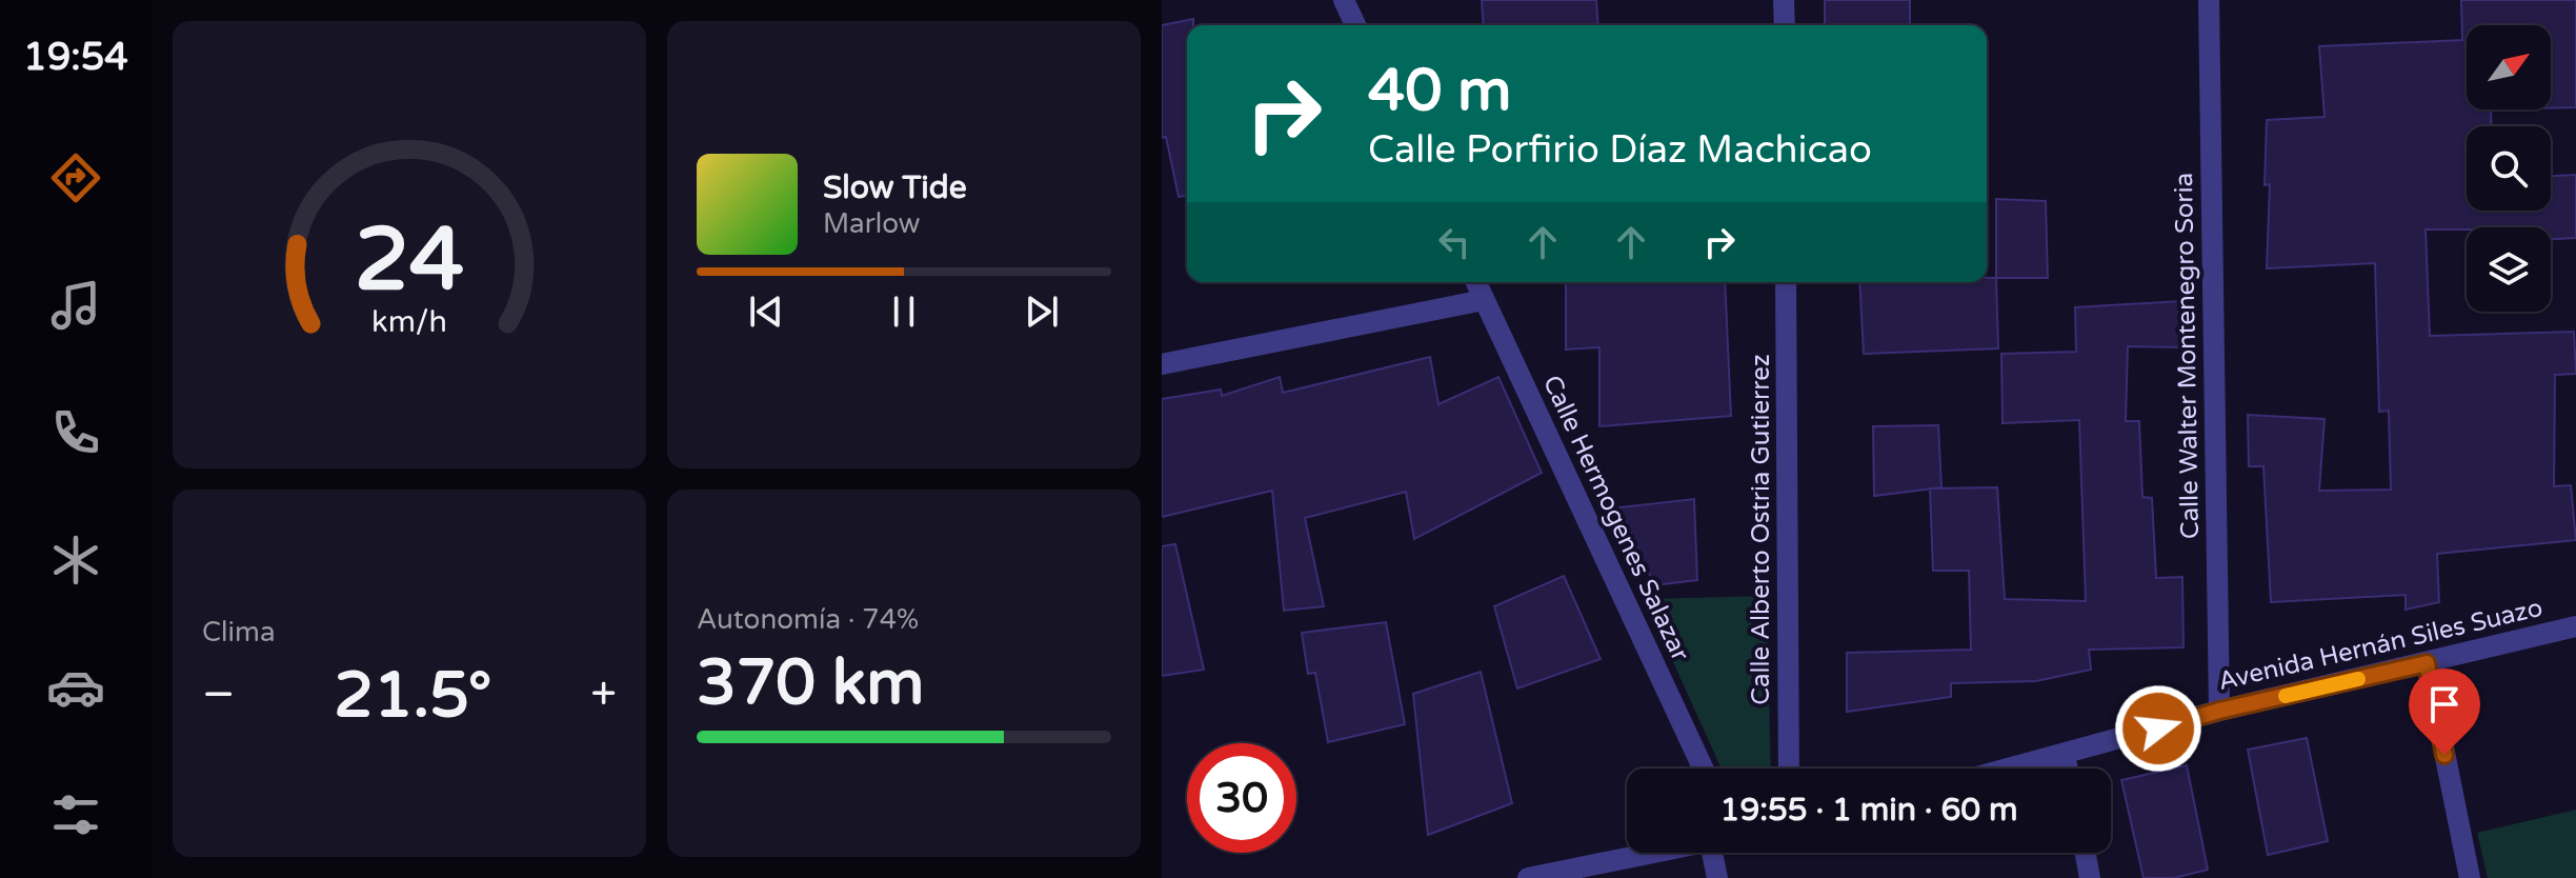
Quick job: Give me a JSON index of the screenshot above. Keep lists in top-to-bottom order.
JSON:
{
  "streets": {
    "street": [
      "Calle Walter Montenegro Soria",
      "Calle Hermogenes Salazar",
      "Calle Alberto Ostria Gutierrez",
      "Avenida Hernán Siles Suazo"
    ]
  },
  "crossings": [
    ["Calle Walter Montenegro Soria", "Avenida Hernán Siles Suazo"]
  ],
  "north": "top right",
  "page": {
    "tabs": "19:54",
    "turn": ["40 m", "Calle Porfirio Díaz Machicao"],
    "song": ["Slow Tide", "Marlow"],
    "tile": [
      "Clima",
      ["Autonomía · 74%", "370 km"]
    ],
    "heat": ["−", "21.5°", "+"],
    "limit": "30",
    "trip": "19:55 · 1 min · 60 m",
    "gauge": ["24", "km/h"]
  }
}
